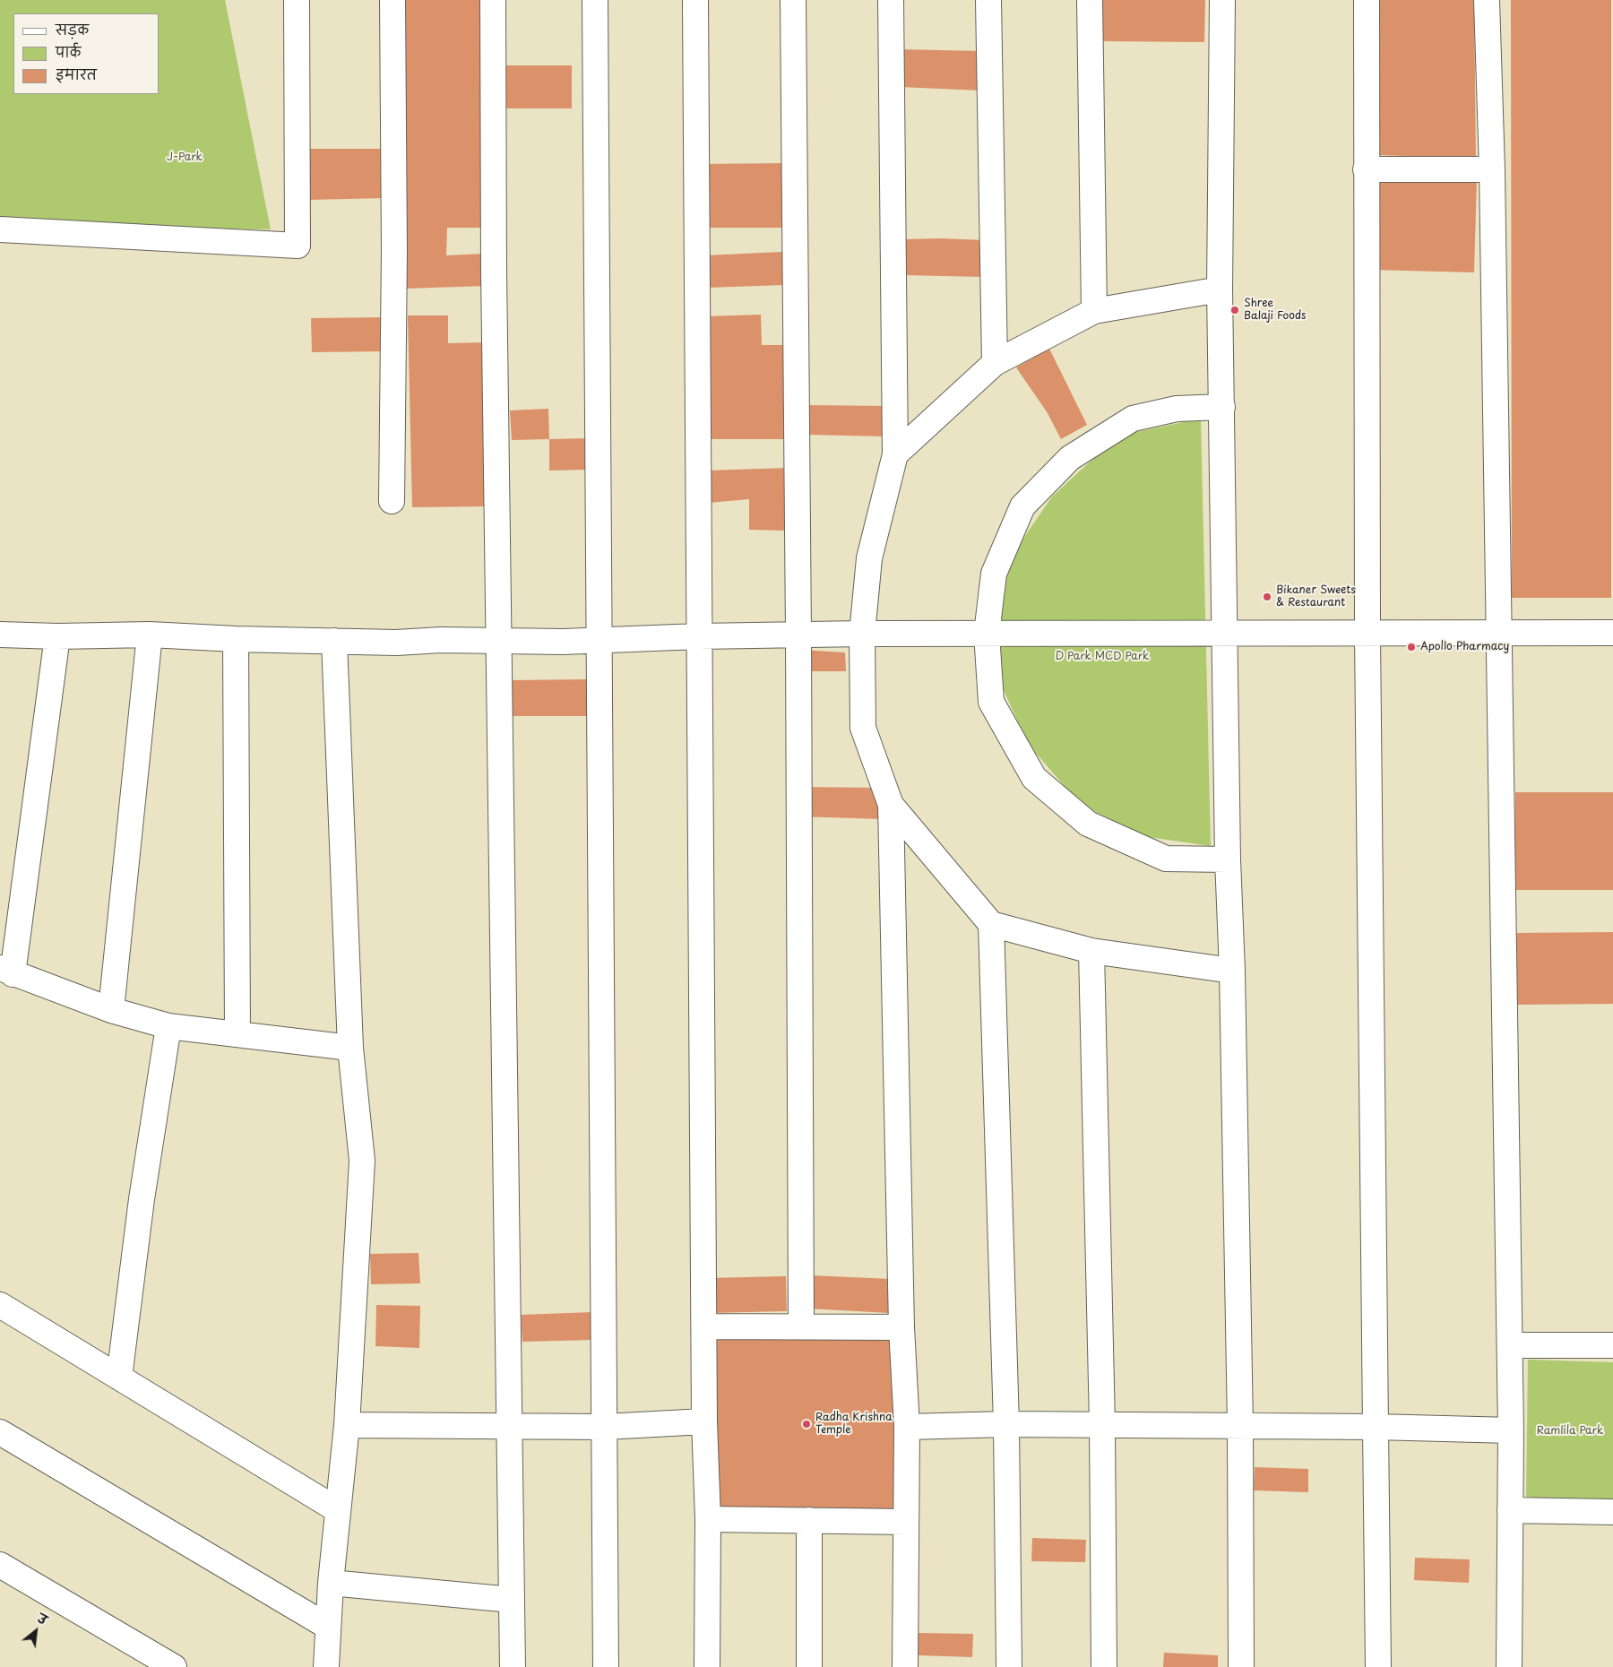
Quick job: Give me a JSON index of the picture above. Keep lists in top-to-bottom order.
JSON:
{
  "parks": ["J-Park", "D Park MCD Park", "Ramlila Park"],
  "places": [
    "Shree Balaji Foods",
    "Bikaner Sweets & Restaurant",
    "Apollo Pharmacy",
    "Radha Krishna Temple"
  ],
  "legend": ["सड़क", "पार्क", "इमारत"],
  "north": "top right"
}
